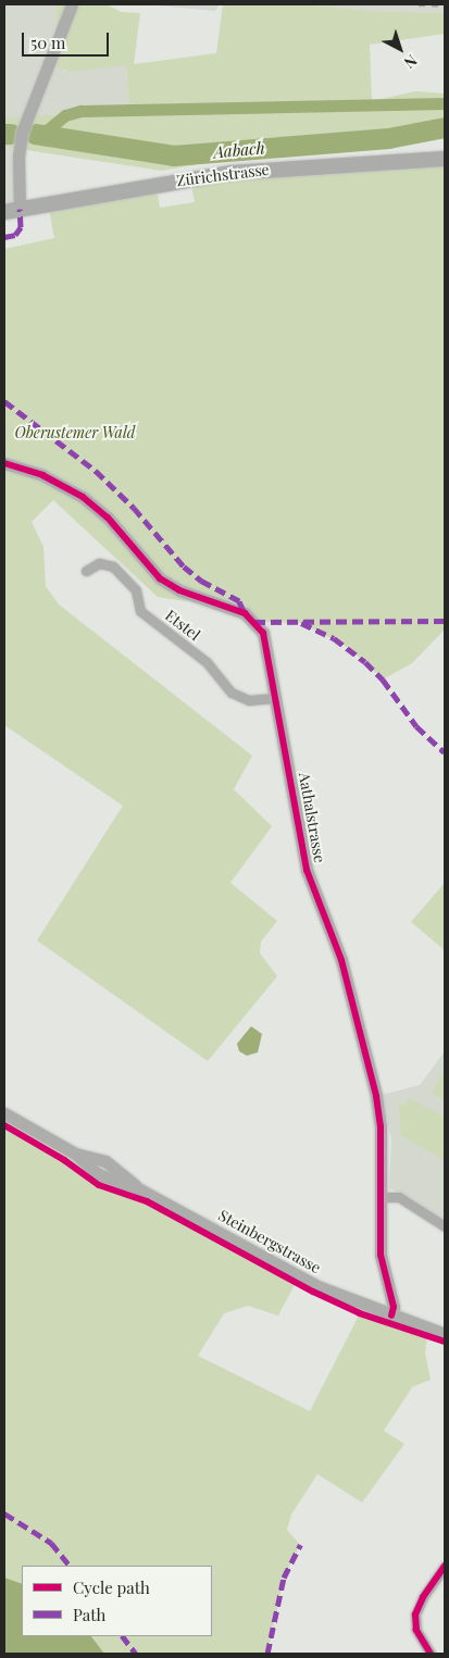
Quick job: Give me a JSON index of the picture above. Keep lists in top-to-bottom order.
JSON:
{
  "streets": {
    "main road": ["Zürichstrasse"],
    "street": ["Etstel", "Aathalstrasse", "Steinbergstrasse"]
  },
  "crossings": [
    ["Etstel", "Aathalstrasse"],
    ["Aathalstrasse", "Steinbergstrasse"]
  ],
  "water": ["Aabach"],
  "parks": ["Oberustemer Wald"],
  "legend": ["Cycle path", "Path"],
  "scale_bar": "50 m",
  "north": "bottom right"
}
